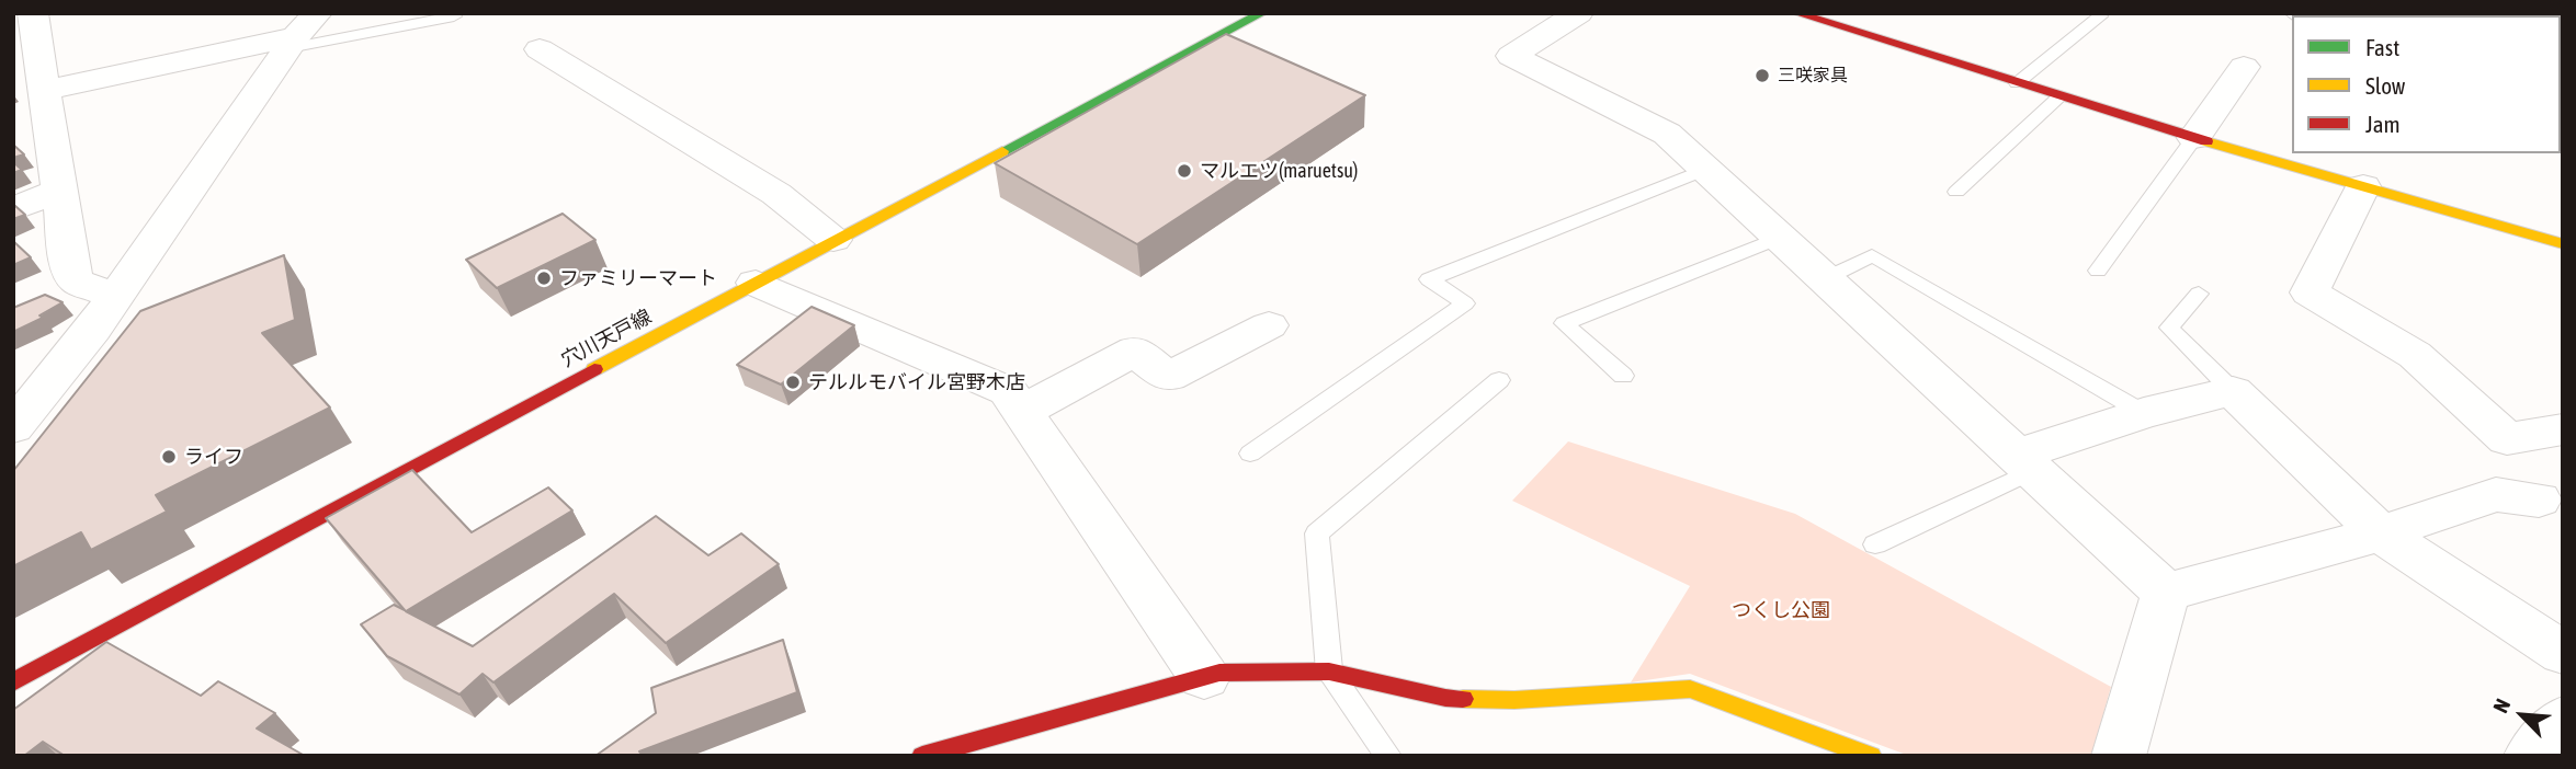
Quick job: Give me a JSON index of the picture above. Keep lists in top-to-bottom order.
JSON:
{
  "streets": {
    "street": ["穴川天戸線"]
  },
  "parks": ["つくし公園"],
  "places": [
    "三咲家具",
    "マルエツ(maruetsu)",
    "ファミリーマート",
    "テルルモバイル宮野木店",
    "ライフ"
  ],
  "legend": ["Fast", "Slow", "Jam"],
  "north": "top left"
}
